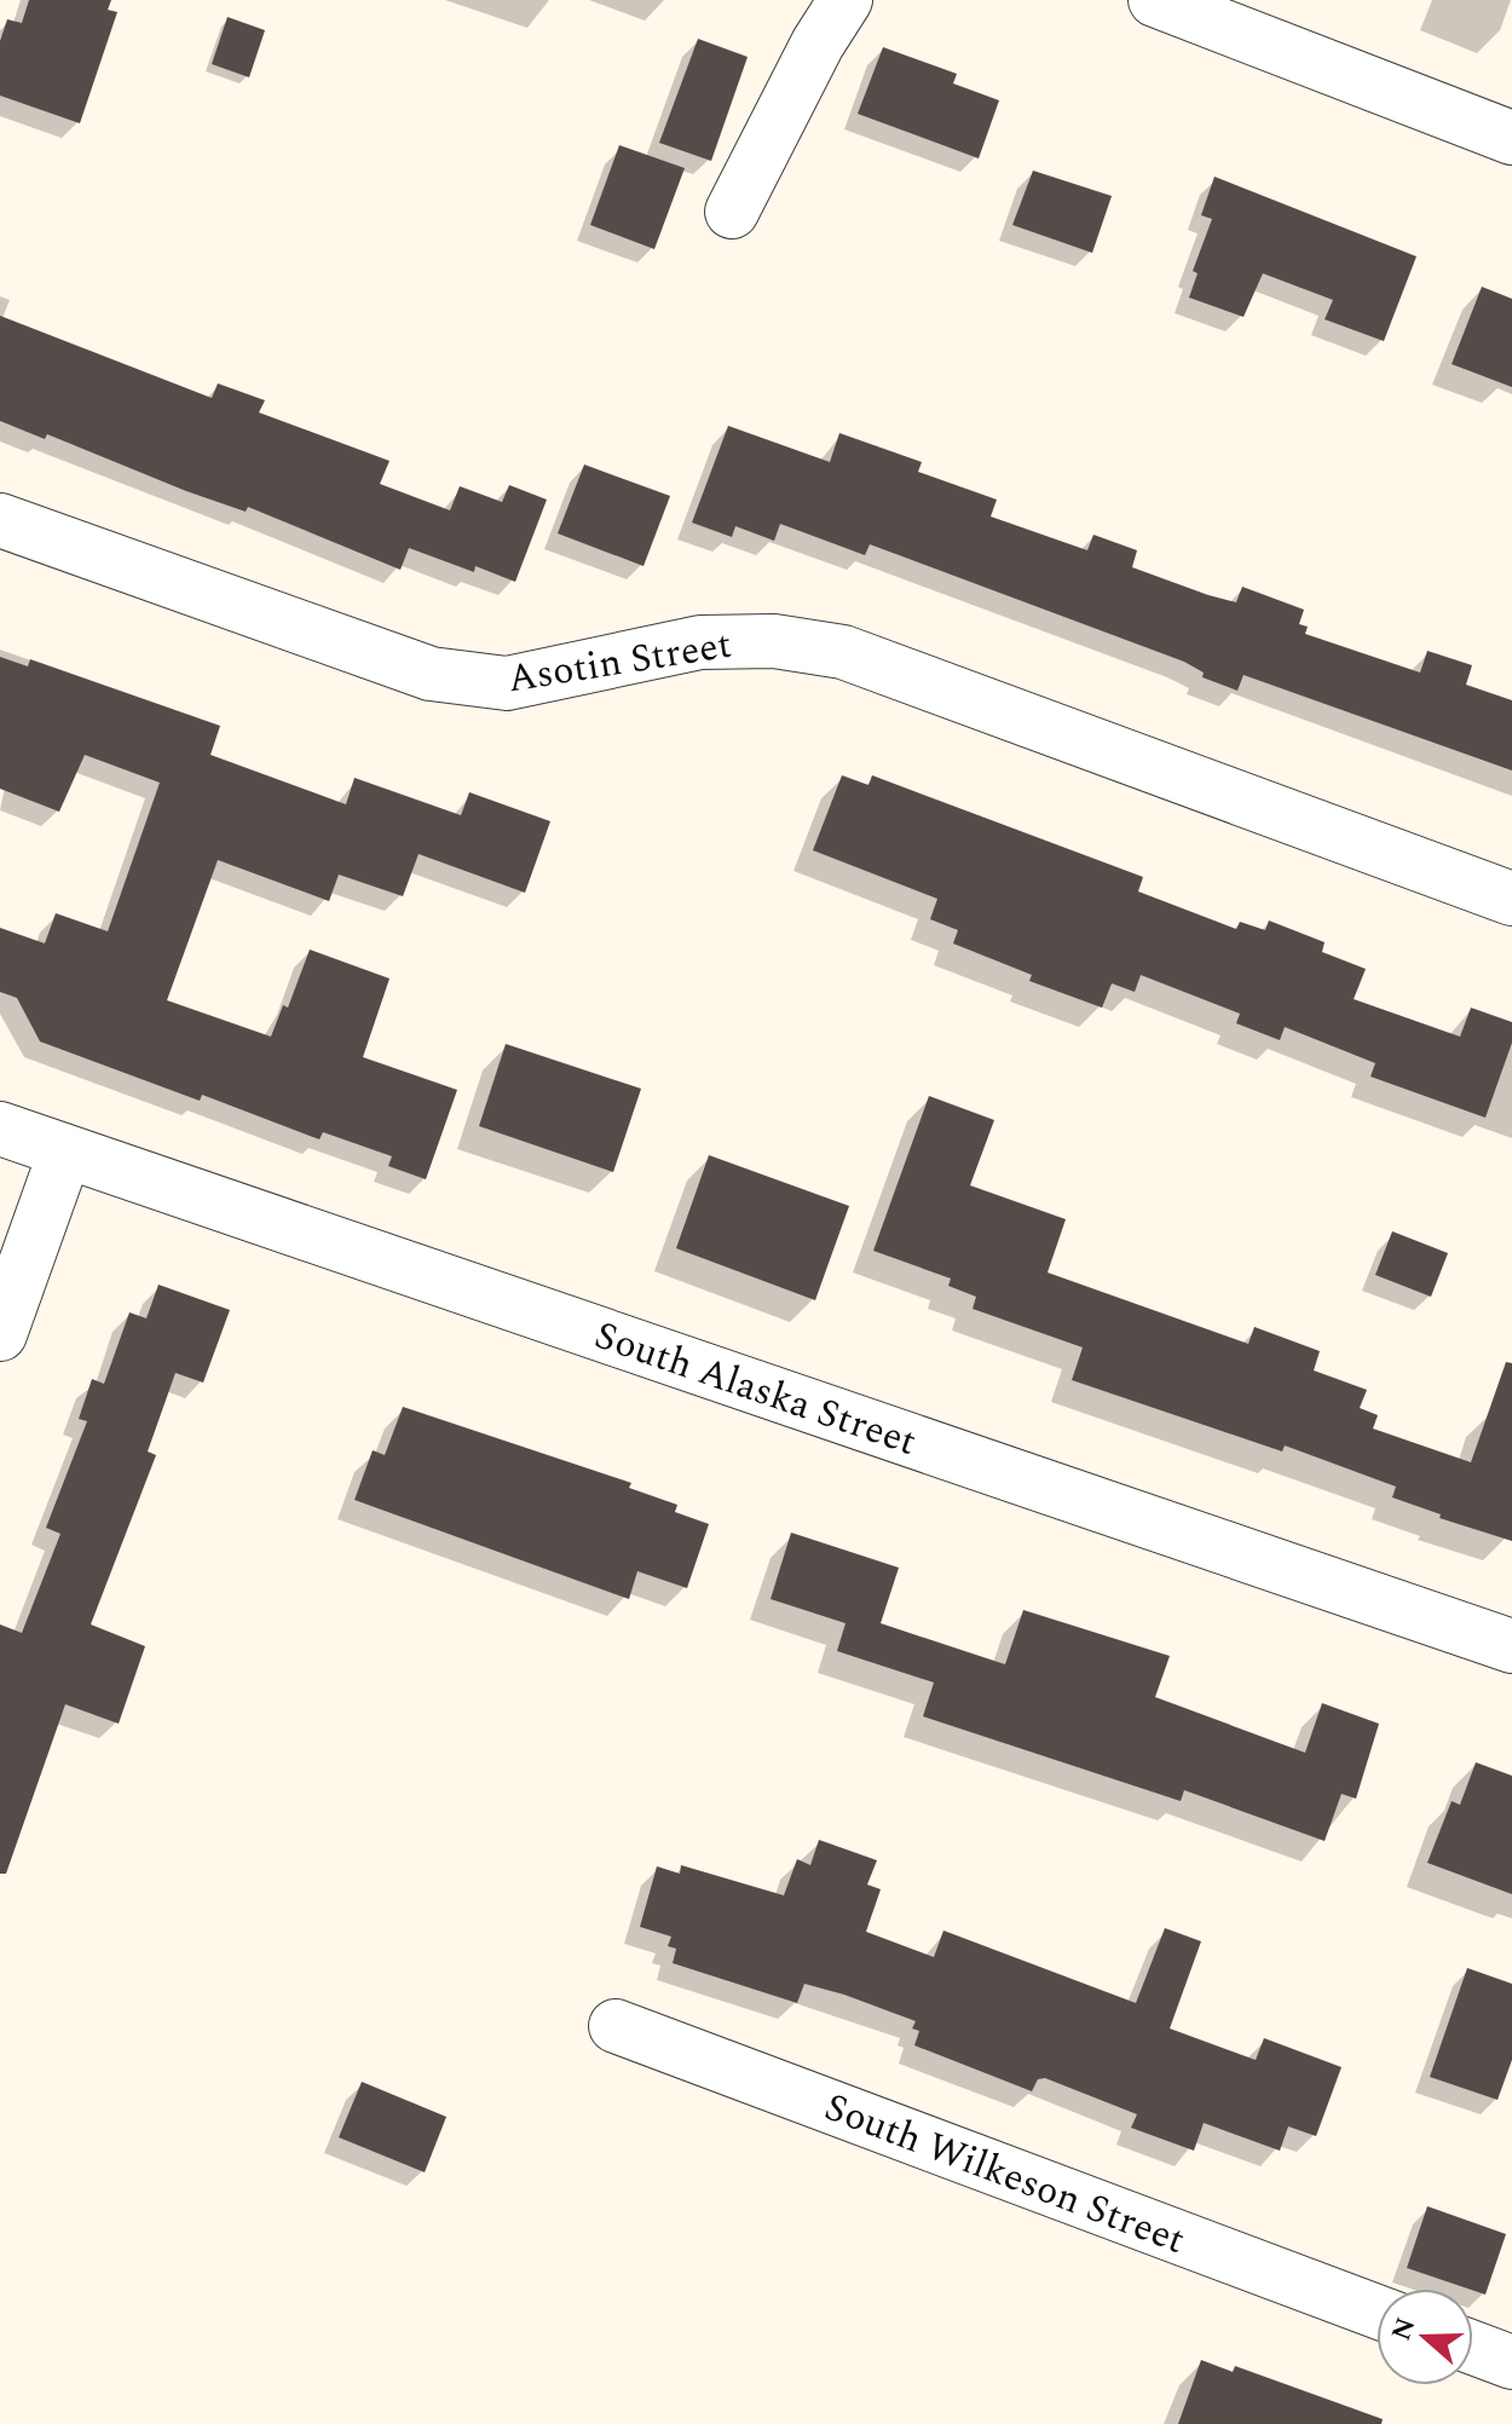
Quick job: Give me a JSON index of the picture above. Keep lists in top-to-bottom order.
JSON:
{
  "streets": {
    "street": ["Asotin Street", "South Alaska Street", "South Wilkeson Street"]
  },
  "north": "left"
}
